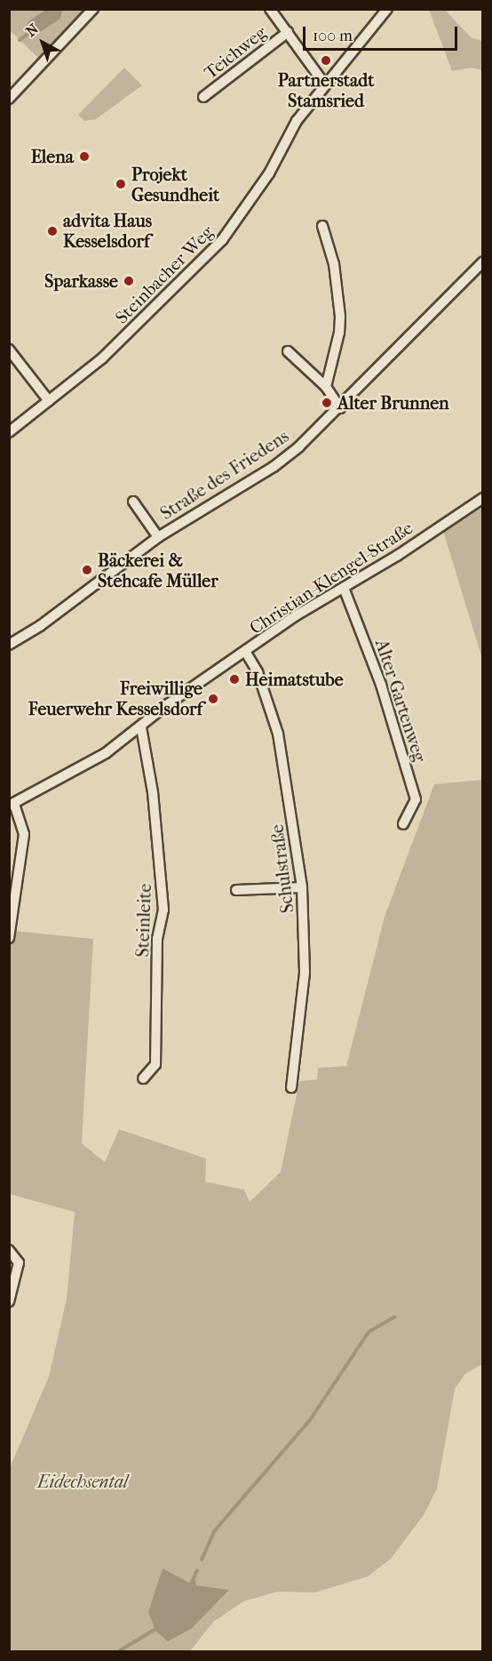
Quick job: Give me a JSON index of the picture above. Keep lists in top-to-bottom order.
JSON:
{
  "streets": {
    "street": [
      "Teichweg",
      "Steinbacher Weg",
      "Straße des Friedens",
      "Christian-Klengel-Straße",
      "Alter Gartenweg",
      "Schulstraße",
      "Steinleite"
    ]
  },
  "crossings": [
    ["Christian-Klengel-Straße", "Alter Gartenweg"],
    ["Christian-Klengel-Straße", "Schulstraße"],
    ["Christian-Klengel-Straße", "Steinleite"]
  ],
  "parks": ["Eidechsental"],
  "places": [
    "Partnerstadt Stamsried",
    "Elena",
    "Projekt Gesundheit",
    "advita Haus Kesselsdorf",
    "Sparkasse",
    "Alter Brunnen",
    "Bäckerei & Stehcafe Müller",
    "Heimatstube",
    "Freiwillige Feuerwehr Kesselsdorf"
  ],
  "scale_bar": "100 m",
  "north": "top left"
}
